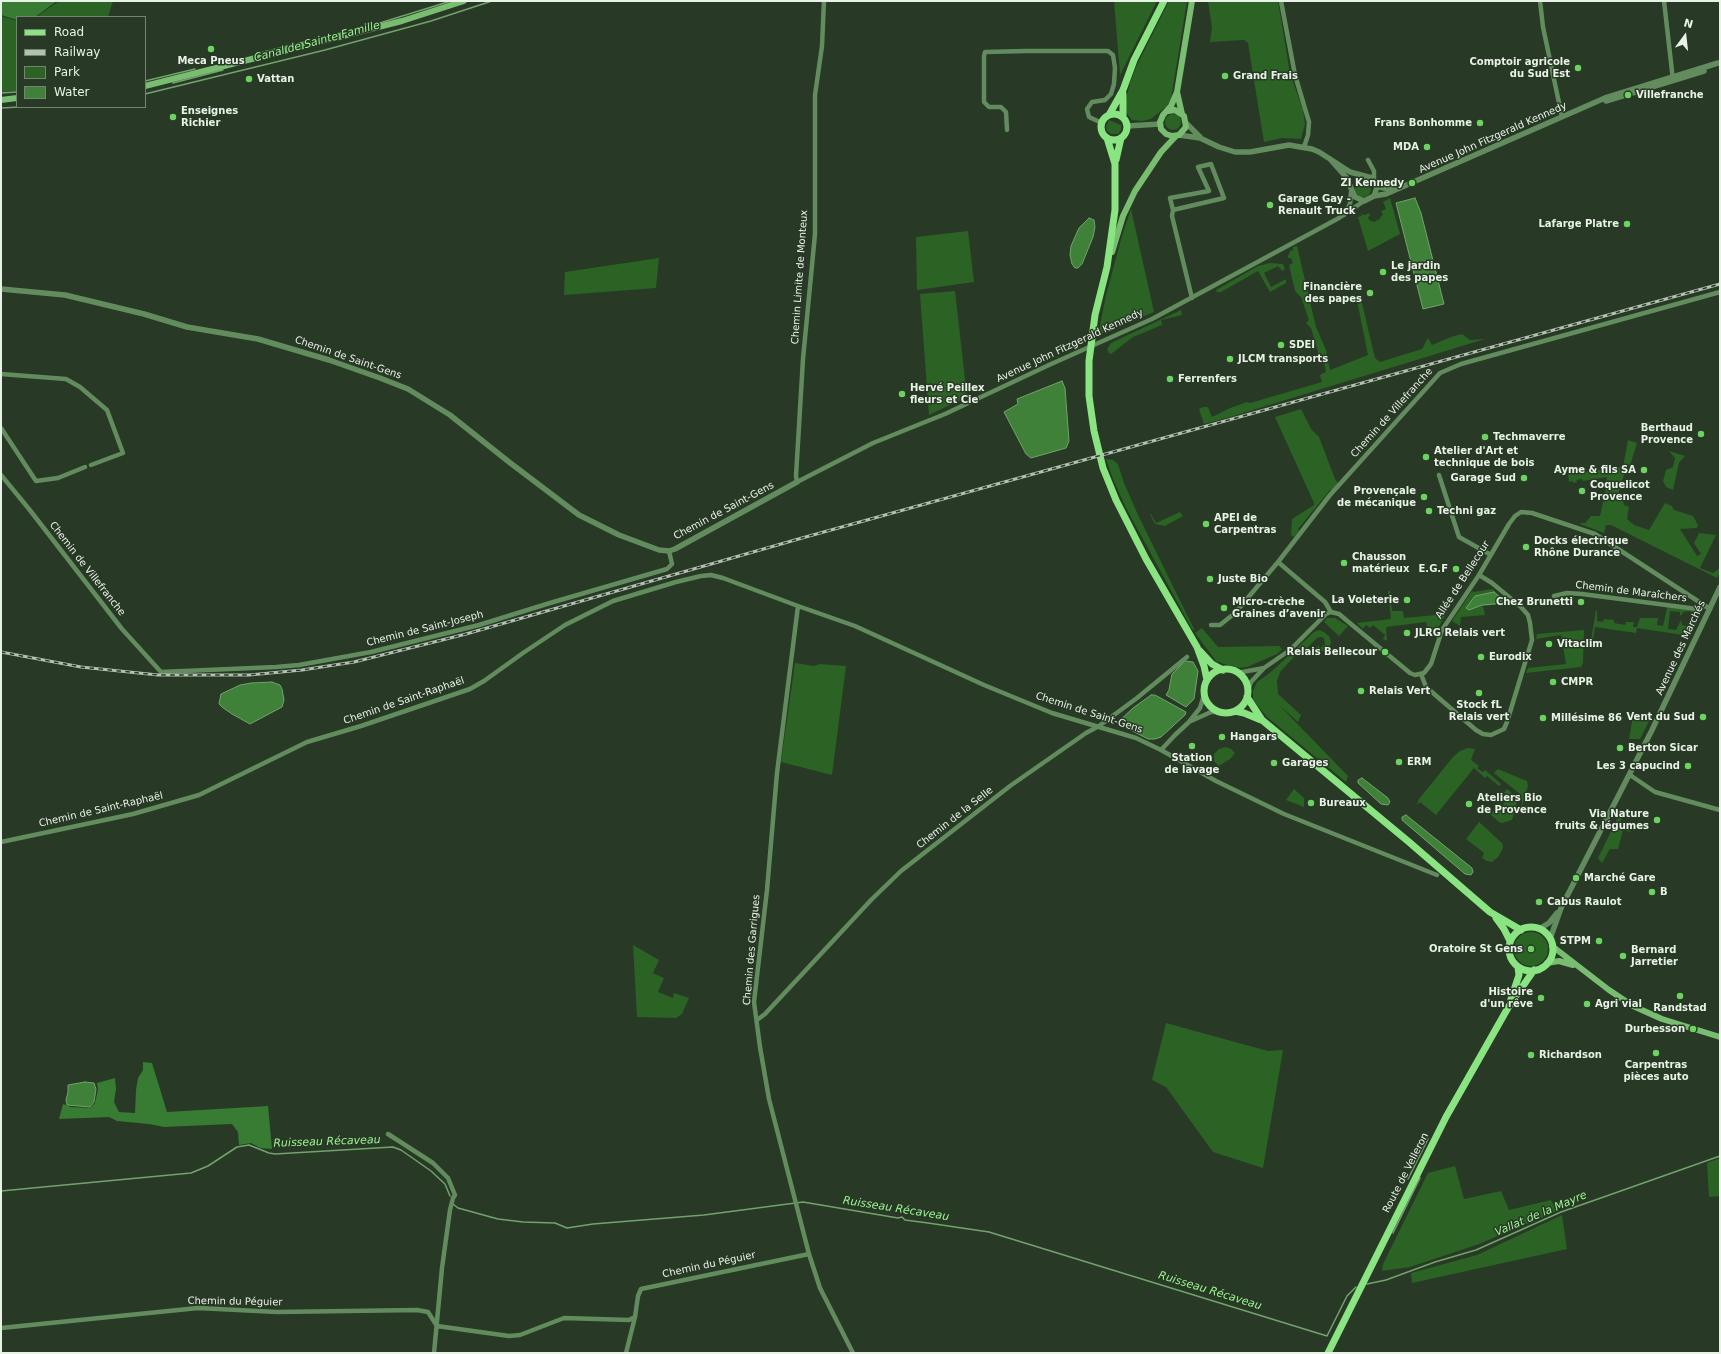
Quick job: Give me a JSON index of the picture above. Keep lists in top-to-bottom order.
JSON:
{
  "streets": {
    "main road": ["Route de Velleron"],
    "street": [
      "Avenue John Fitzgerald Kennedy",
      "Chemin Limite de Monteux",
      "Chemin de Saint-Gens",
      "Chemin de Villefranche",
      "Allée de Bellecour",
      "Chemin de Maraîchers",
      "Chemin de Saint-Joseph",
      "Avenue des Marchés",
      "Chemin de Saint-Raphaël",
      "Chemin de la Selle",
      "Chemin des Garrigues",
      "Chemin du Péguier"
    ]
  },
  "crossings": [
    ["Avenue John Fitzgerald Kennedy", "Chemin Limite de Monteux"],
    ["Avenue John Fitzgerald Kennedy", "Chemin de Saint-Gens"],
    ["Chemin Limite de Monteux", "Chemin de Saint-Gens"],
    ["Chemin de Saint-Gens", "Chemin de Saint-Joseph"],
    ["Chemin de Saint-Gens", "Chemin de Saint-Raphaël"],
    ["Chemin de Saint-Gens", "Chemin de la Selle"],
    ["Chemin de Saint-Gens", "Chemin des Garrigues"],
    ["Chemin de Villefranche", "Chemin de Saint-Joseph"],
    ["Allée de Bellecour", "Chemin de Maraîchers"],
    ["Allée de Bellecour", "Avenue des Marchés"],
    ["Chemin de Maraîchers", "Avenue des Marchés"],
    ["Avenue des Marchés", "Route de Velleron"],
    ["Chemin de Saint-Raphaël", "Chemin des Garrigues"],
    ["Chemin de la Selle", "Chemin des Garrigues"],
    ["Chemin des Garrigues", "Chemin du Péguier"]
  ],
  "water": ["Canal de Sainte Famille", "Ruisseau Récaveau", "Vallat de la Mayre"],
  "places": [
    "Meca Pneus",
    "Comptoir agricole du Sud Est",
    "Grand Frais",
    "Vattan",
    "Villefranche",
    "Enseignes Richier",
    "Frans Bonhomme",
    "MDA",
    "ZI Kennedy",
    "Garage Gay - Renault Truck",
    "Lafarge Platre",
    "Le jardin des papes",
    "Financière des papes",
    "SDEI",
    "JLCM transports",
    "Ferrenfers",
    "Hervé Peillex fleurs et Cie",
    "Berthaud Provence",
    "Techmaverre",
    "Atelier d'Art et technique de bois",
    "Ayme & fils SA",
    "Garage Sud",
    "Coquelicot Provence",
    "Provençale de mécanique",
    "Techni gaz",
    "APEI de Carpentras",
    "Docks électrique Rhône Durance",
    "Chausson matérieux",
    "E.G.F",
    "Juste Bio",
    "La Voleterie",
    "Chez Brunetti",
    "Micro-crèche Graines d’avenir",
    "JLRG Relais vert",
    "Vitaclim",
    "Relais Bellecour",
    "Eurodix",
    "CMPR",
    "Relais Vert",
    "Stock fL Relais vert",
    "Vent du Sud",
    "Millésime 86",
    "Hangars",
    "Station de lavage",
    "Berton Sicar",
    "ERM",
    "Garages",
    "Les 3 capucind",
    "Bureaux",
    "Ateliers Bio de Provence",
    "Via Nature fruits & légumes",
    "Marché Gare",
    "B",
    "Cabus Raulot",
    "STPM",
    "Oratoire St Gens",
    "Bernard Jarretier",
    "Randstad",
    "Histoire d'un rêve",
    "Agri vial",
    "Durbesson",
    "Carpentras pièces auto",
    "Richardson"
  ],
  "legend": [
    "Road",
    "Railway",
    "Park",
    "Water"
  ],
  "north": "top"
}
